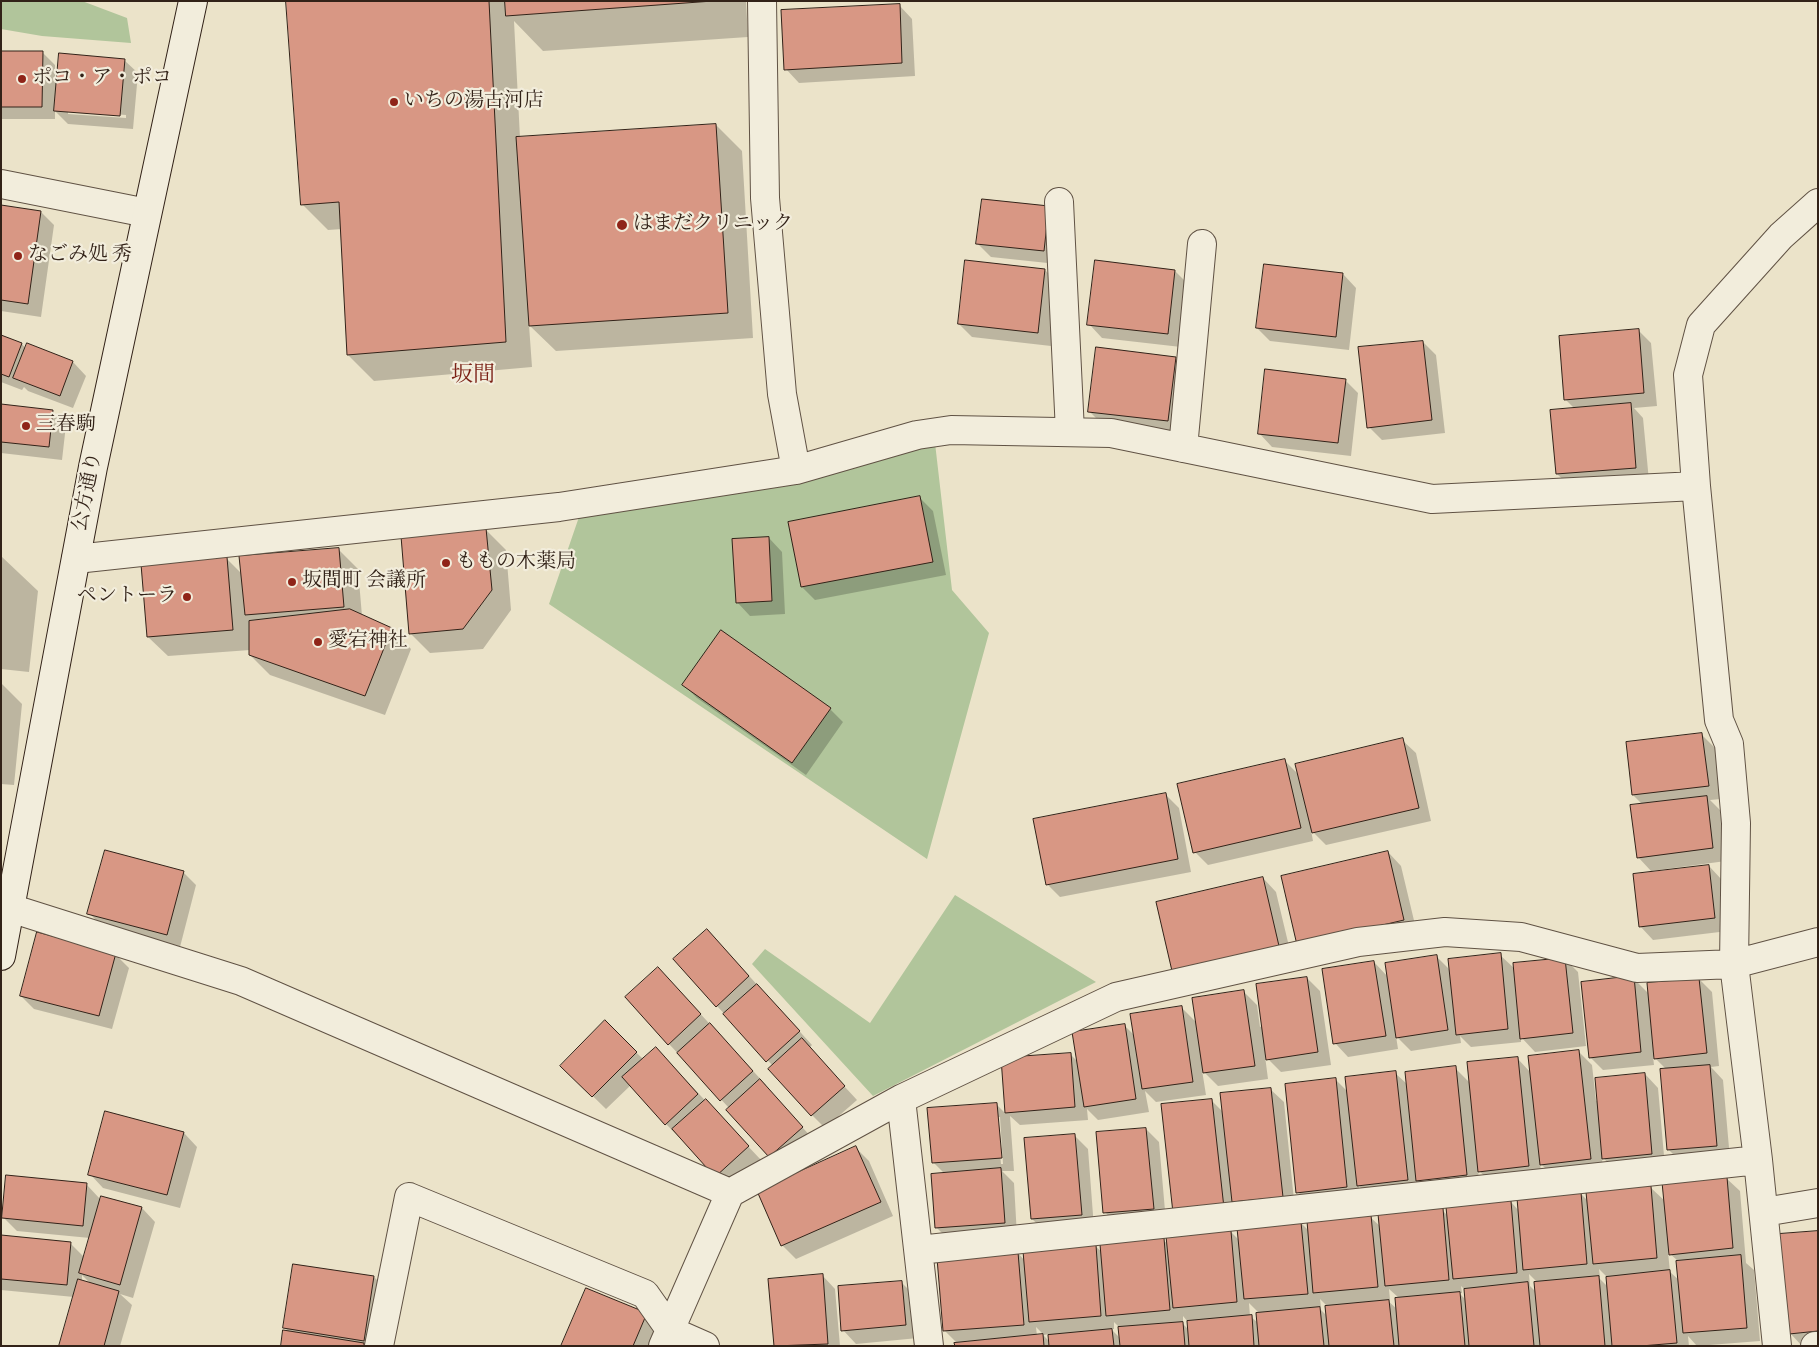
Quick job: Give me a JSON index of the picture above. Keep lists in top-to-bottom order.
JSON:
{
  "streets": {
    "street": ["公方通り"]
  },
  "districts": ["坂間"],
  "places": [
    "ポコ・ア・ポコ",
    "いちの湯古河店",
    "はまだクリニック",
    "なごみ処 秀",
    "三春駒",
    "ももの木薬局",
    "坂間町 会議所",
    "ペントーラ",
    "愛宕神社"
  ]
}
